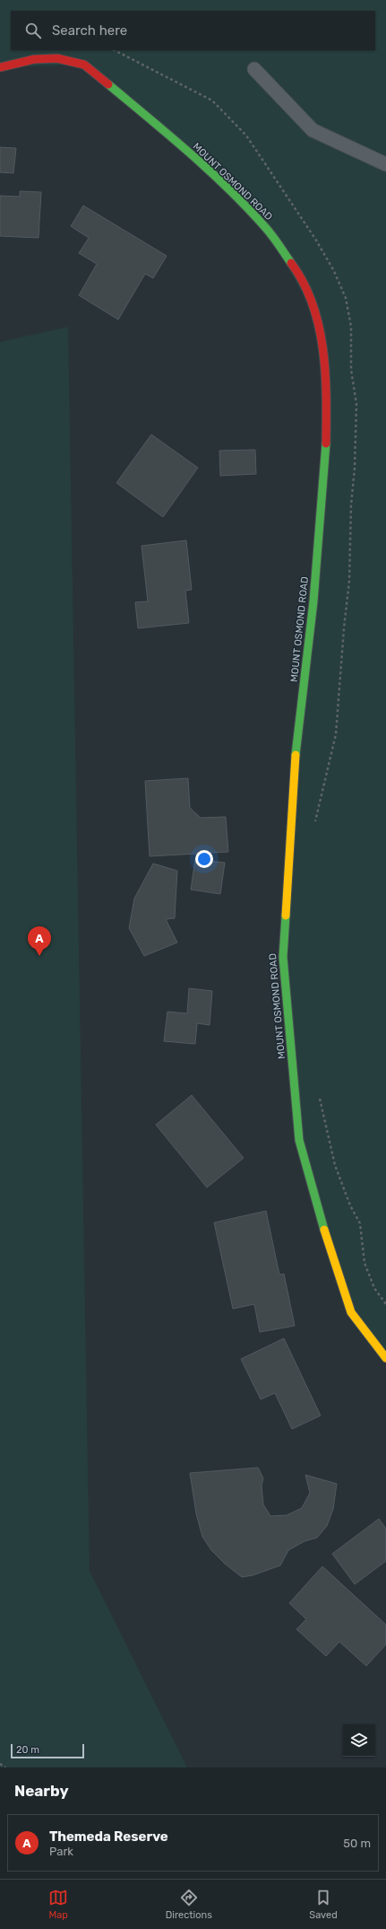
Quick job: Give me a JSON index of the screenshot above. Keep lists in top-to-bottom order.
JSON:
{
  "streets": {
    "street": ["MOUNT OSMOND ROAD"]
  },
  "scale_bar": "20 m",
  "page": {
    "search": "Search here",
    "pins": "A",
    "scale": "20 m",
    "heading": "Nearby",
    "list": [
      {
        "mark": "A",
        "name": "Themeda Reserve",
        "note": "Park",
        "value": "50 m"
      }
    ],
    "nav": ["Map", "Directions", "Saved"]
  }
}
